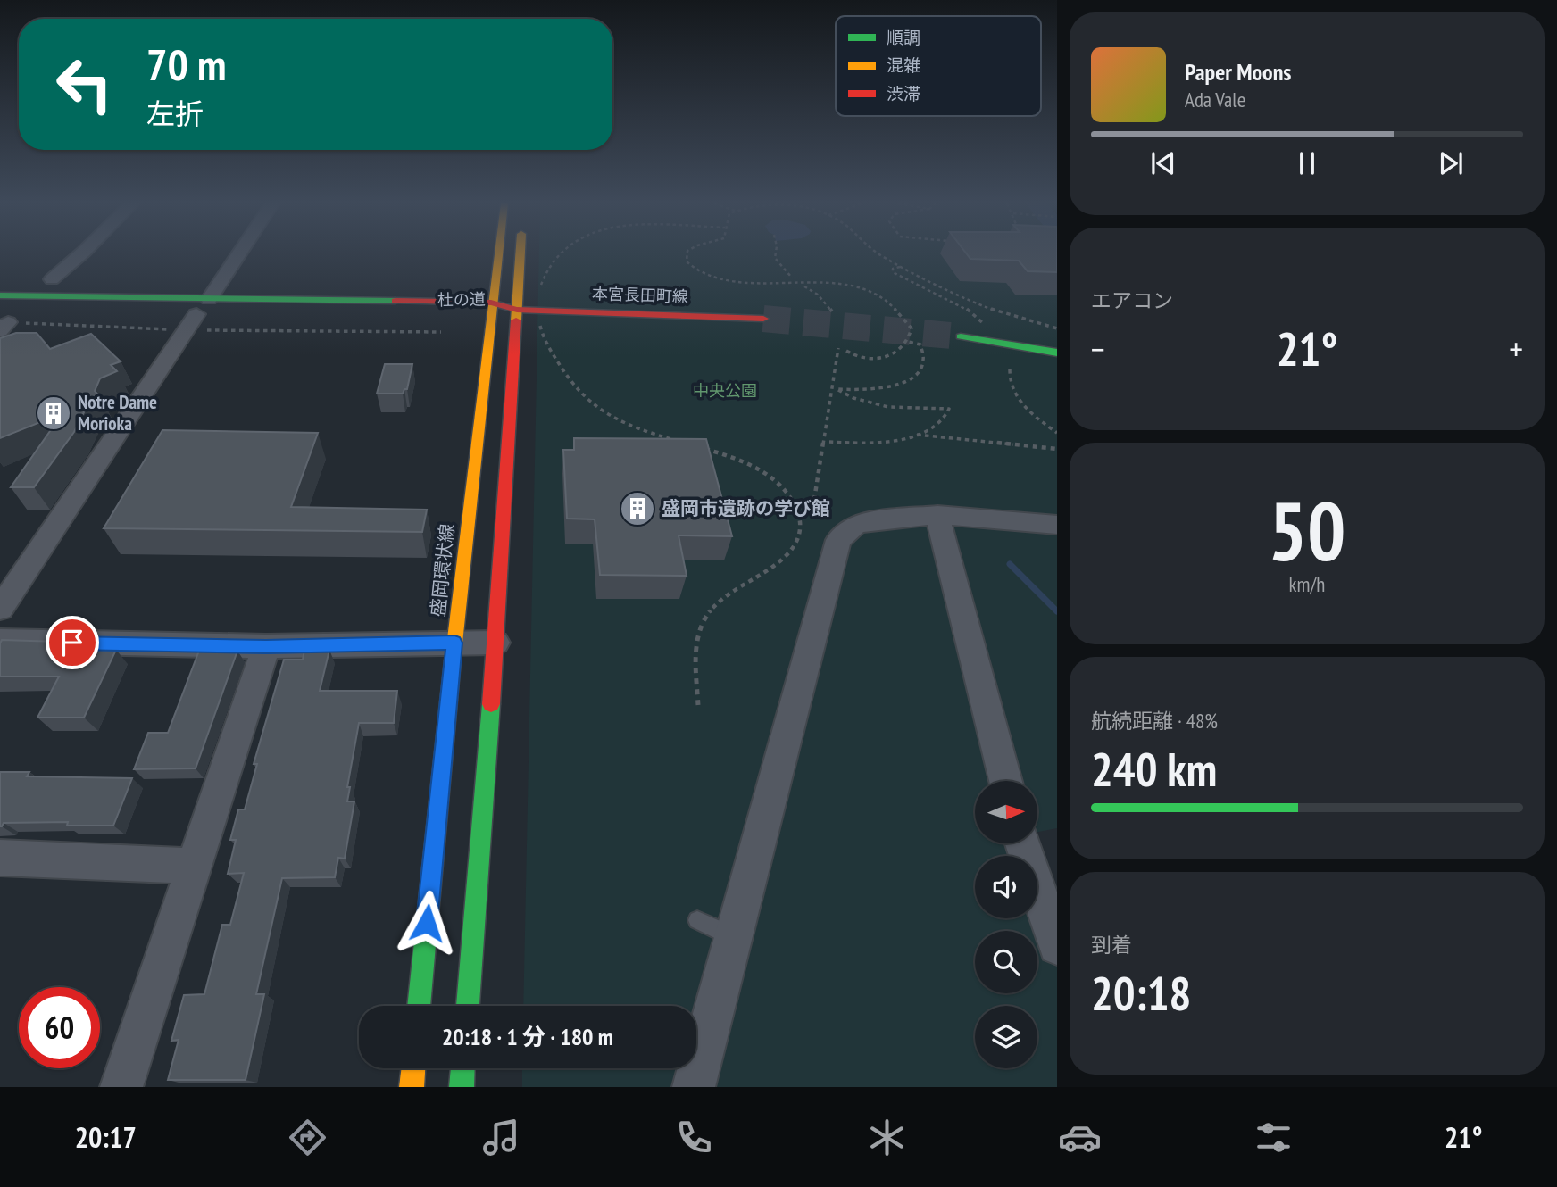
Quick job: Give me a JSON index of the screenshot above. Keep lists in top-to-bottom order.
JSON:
{
  "streets": {
    "main road": ["本宮長田町線", "杜の道", "盛岡環状線"]
  },
  "crossings": [
    ["本宮長田町線", "杜の道"],
    ["杜の道", "盛岡環状線"]
  ],
  "parks": ["中央公園"],
  "places": {
    "building": ["Notre Dame Morioka", "盛岡市遺跡の学び館"]
  },
  "legend": ["順調", "混雑", "渋滞"],
  "north": "right",
  "page": {
    "turn": ["70 m", "左折"],
    "song": ["Paper Moons", "Ada Vale"],
    "tile": [
      "エアコン",
      ["50", "km/h"],
      ["航続距離 · 48%", "240 km"],
      ["到着", "20:18"]
    ],
    "heat": ["−", "21°", "+"],
    "limit": "60",
    "trip": "20:18 · 1 分 · 180 m",
    "tabs": ["20:17", "21°"]
  }
}
